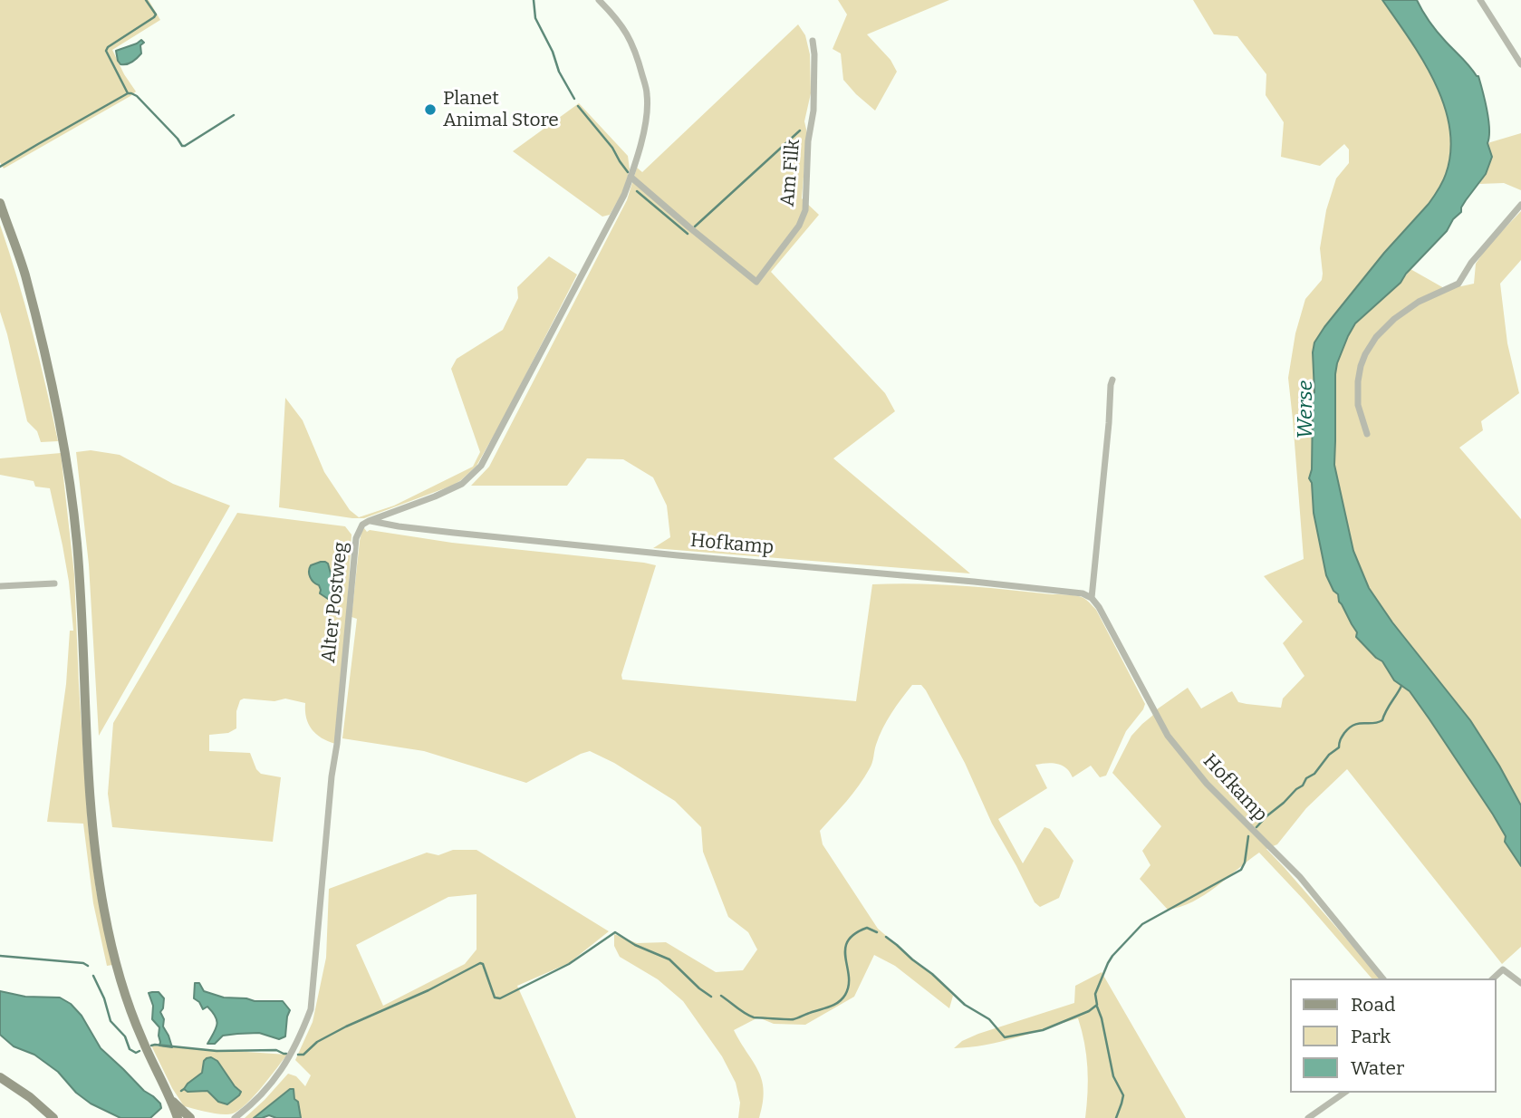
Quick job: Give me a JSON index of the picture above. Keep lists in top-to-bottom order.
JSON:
{
  "streets": {
    "street": ["Am Filk", "Hofkamp", "Alter Postweg"]
  },
  "crossings": [
    ["Am Filk", "Alter Postweg"],
    ["Hofkamp", "Alter Postweg"]
  ],
  "water": ["Werse"],
  "places": ["Planet Animal Store"],
  "legend": ["Road", "Park", "Water"]
}
